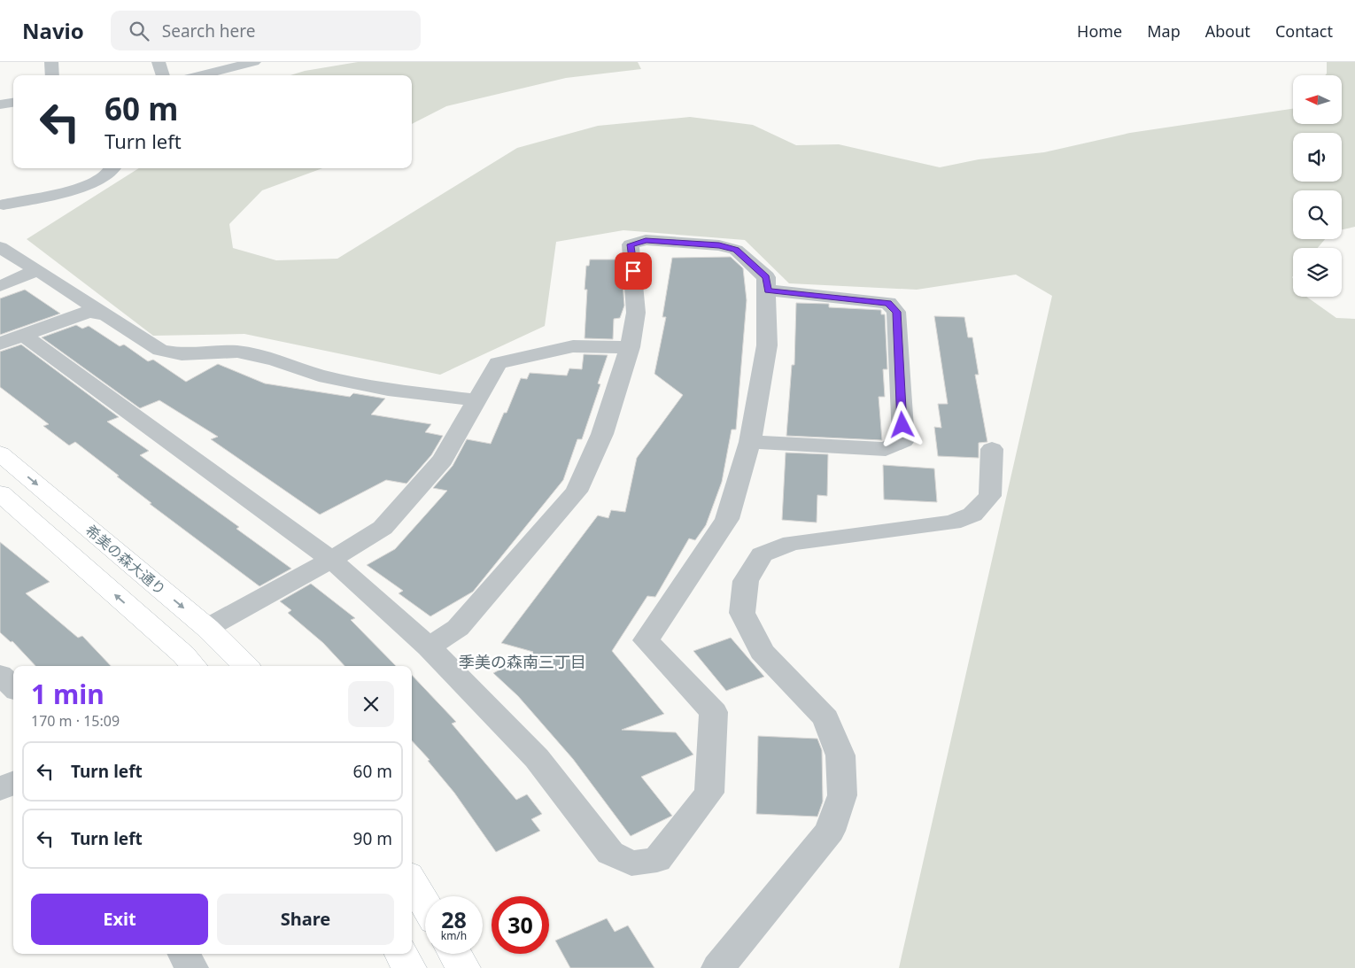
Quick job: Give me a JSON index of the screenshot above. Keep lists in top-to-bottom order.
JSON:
{
  "streets": {
    "street": ["希美の森大通り"]
  },
  "districts": ["季美の森南三丁目"],
  "north": "left",
  "page": {
    "header": "Navio",
    "search": "Search here",
    "nav": [
      "Home",
      "Map",
      "About",
      "Contact"
    ],
    "turn": ["60 m", "Turn left"],
    "heading": ["1 min", "170 m · 15:09"],
    "list": [
      {
        "name": "Turn left",
        "value": "60 m"
      },
      {
        "name": "Turn left",
        "value": "90 m"
      }
    ],
    "buttons": ["Exit", "Share"],
    "speed": "28 km/h",
    "limit": "30"
  }
}
